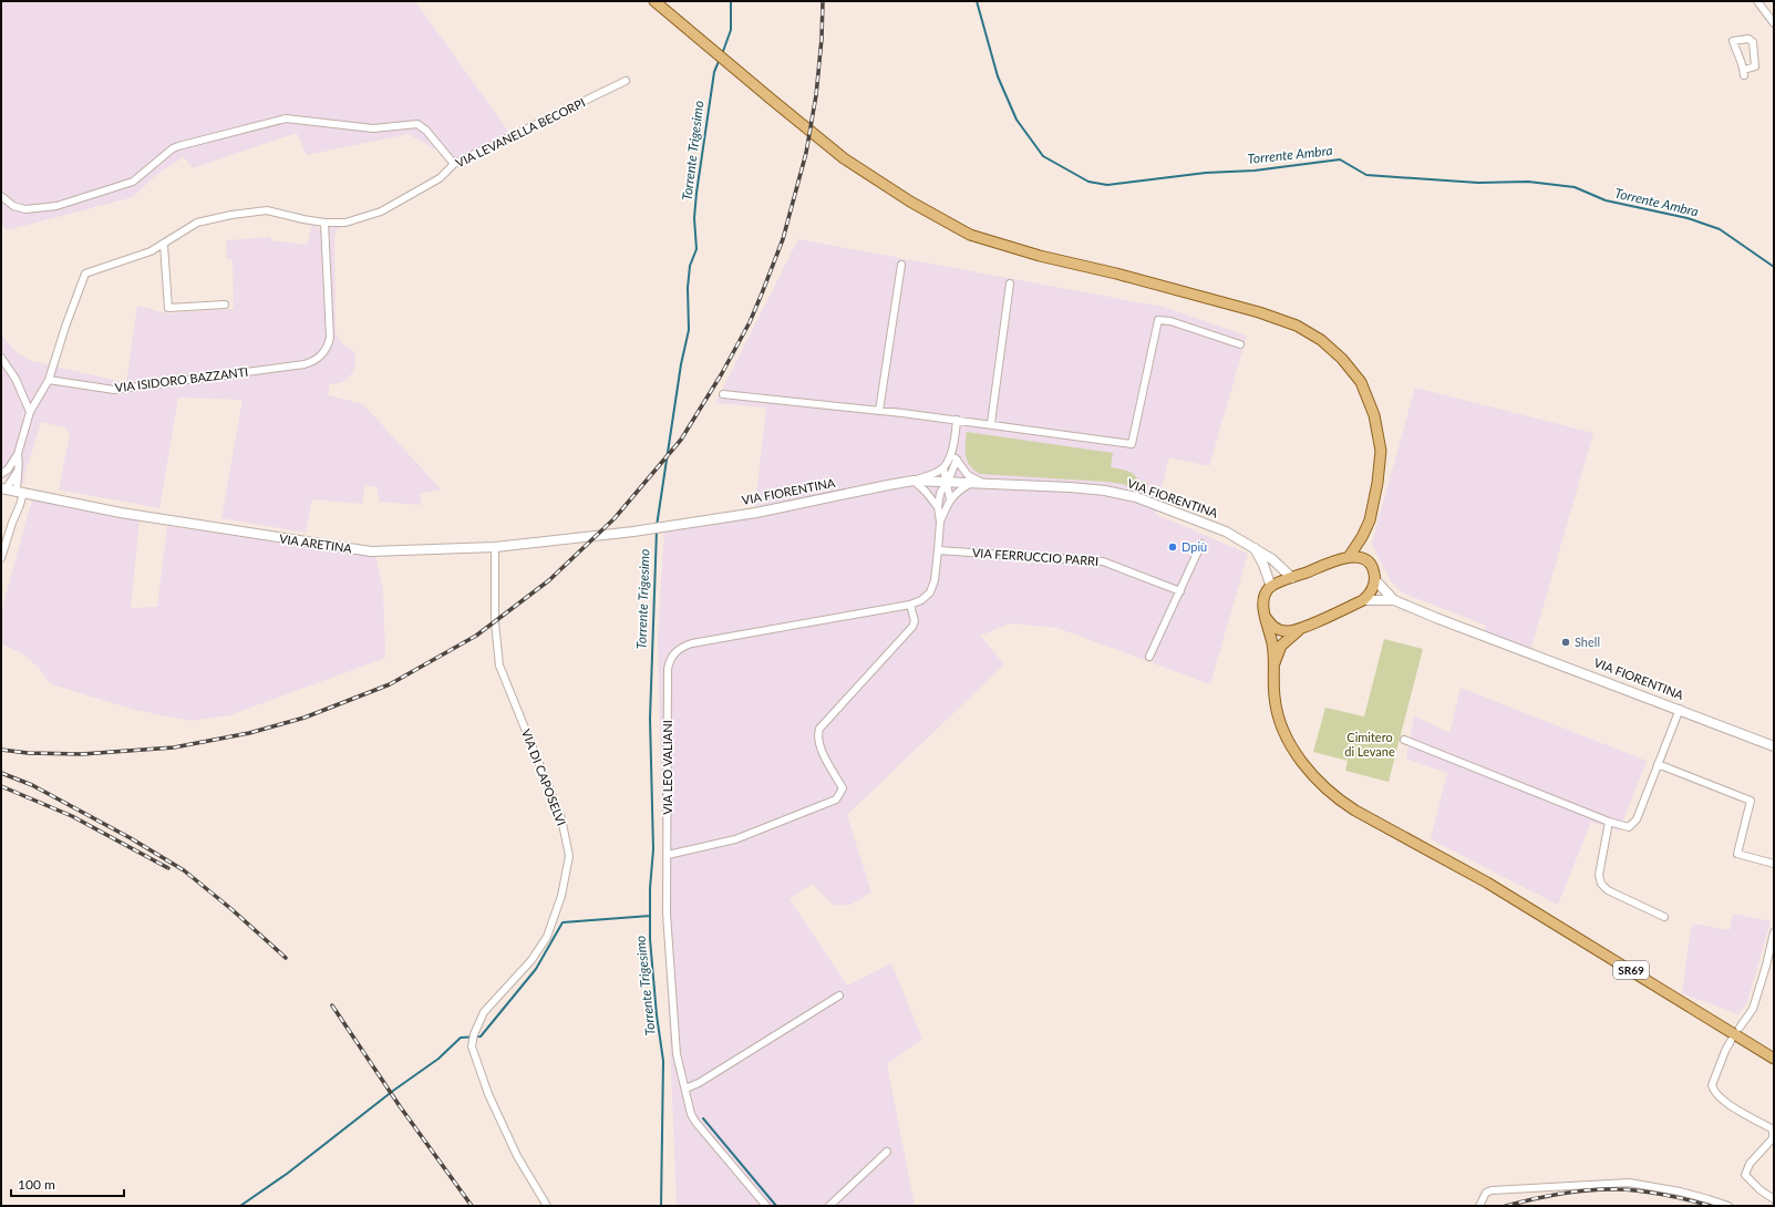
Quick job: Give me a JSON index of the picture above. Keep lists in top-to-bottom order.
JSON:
{
  "streets": {
    "main road": ["VIA FIORENTINA", "SR69"],
    "street": [
      "VIA LEVANELLA BECORPI",
      "VIA ISIDORO BAZZANTI",
      "VIA ARETINA",
      "VIA FERRUCCIO PARRI",
      "VIA LEO VALIANI",
      "VIA DI CAPOSELVI"
    ]
  },
  "crossings": [
    ["VIA LEVANELLA BECORPI", "VIA ISIDORO BAZZANTI"],
    ["VIA FIORENTINA", "VIA ARETINA"],
    ["VIA FIORENTINA", "VIA LEO VALIANI"],
    ["VIA FIORENTINA", "SR69"],
    ["VIA ARETINA", "VIA DI CAPOSELVI"],
    ["VIA FERRUCCIO PARRI", "VIA LEO VALIANI"]
  ],
  "water": ["Torrente Trigesimo", "Torrente Ambra"],
  "parks": ["Cimitero di Levane"],
  "places": ["Dpiù", "Shell"],
  "scale_bar": "100 m"
}
